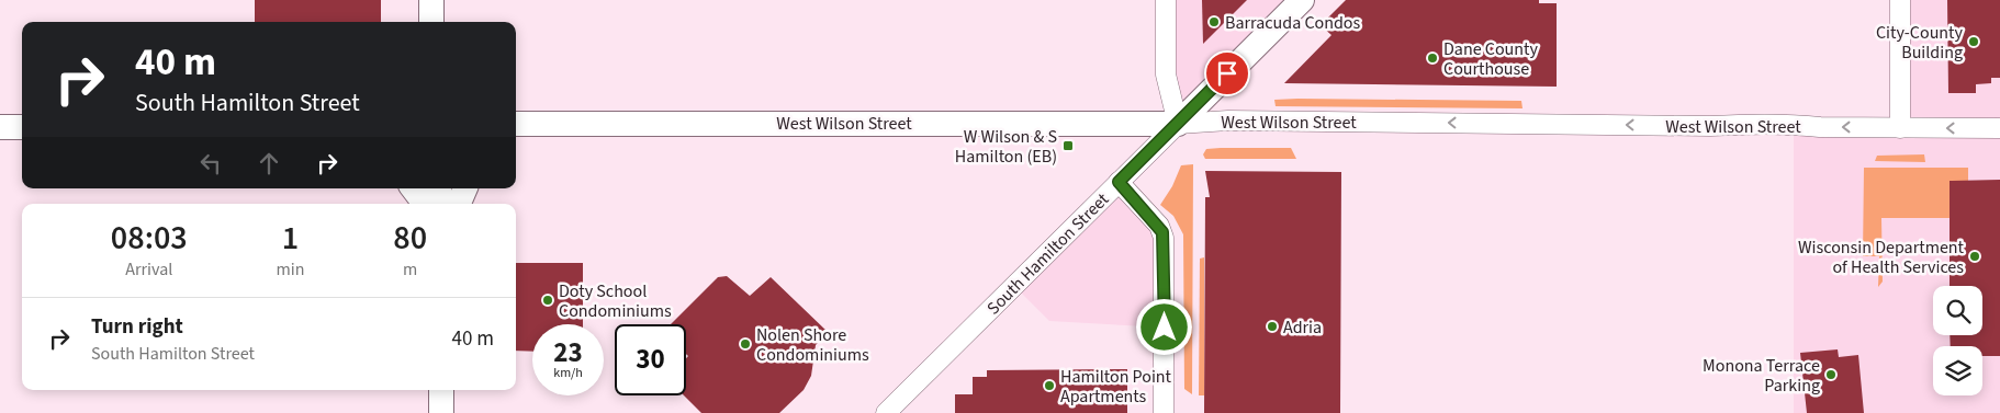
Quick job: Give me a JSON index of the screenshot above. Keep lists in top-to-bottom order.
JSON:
{
  "streets": {
    "street": ["West Wilson Street", "South Hamilton Street"]
  },
  "crossings": [
    ["West Wilson Street", "South Hamilton Street"]
  ],
  "one_way": ["West Wilson Street"],
  "places": {
    "other": [
      "Barracuda Condos",
      "City-County Building",
      "Dane County Courthouse",
      "Wisconsin Department of Health Services",
      "Doty School Condominiums",
      "Adria",
      "Nolen Shore Condominiums",
      "Monona Terrace Parking",
      "Hamilton Point Apartments"
    ],
    "transit": ["W Wilson & S Hamilton (EB)"]
  },
  "page": {
    "turn": ["40 m", "South Hamilton Street"],
    "eta": [
      "08:03",
      "Arrival",
      "1",
      "min",
      "80",
      "m"
    ],
    "list": [
      {
        "name": "Turn right",
        "note": "South Hamilton Street",
        "value": "40 m"
      }
    ],
    "speed": "23 km/h",
    "limit": "30"
  }
}
